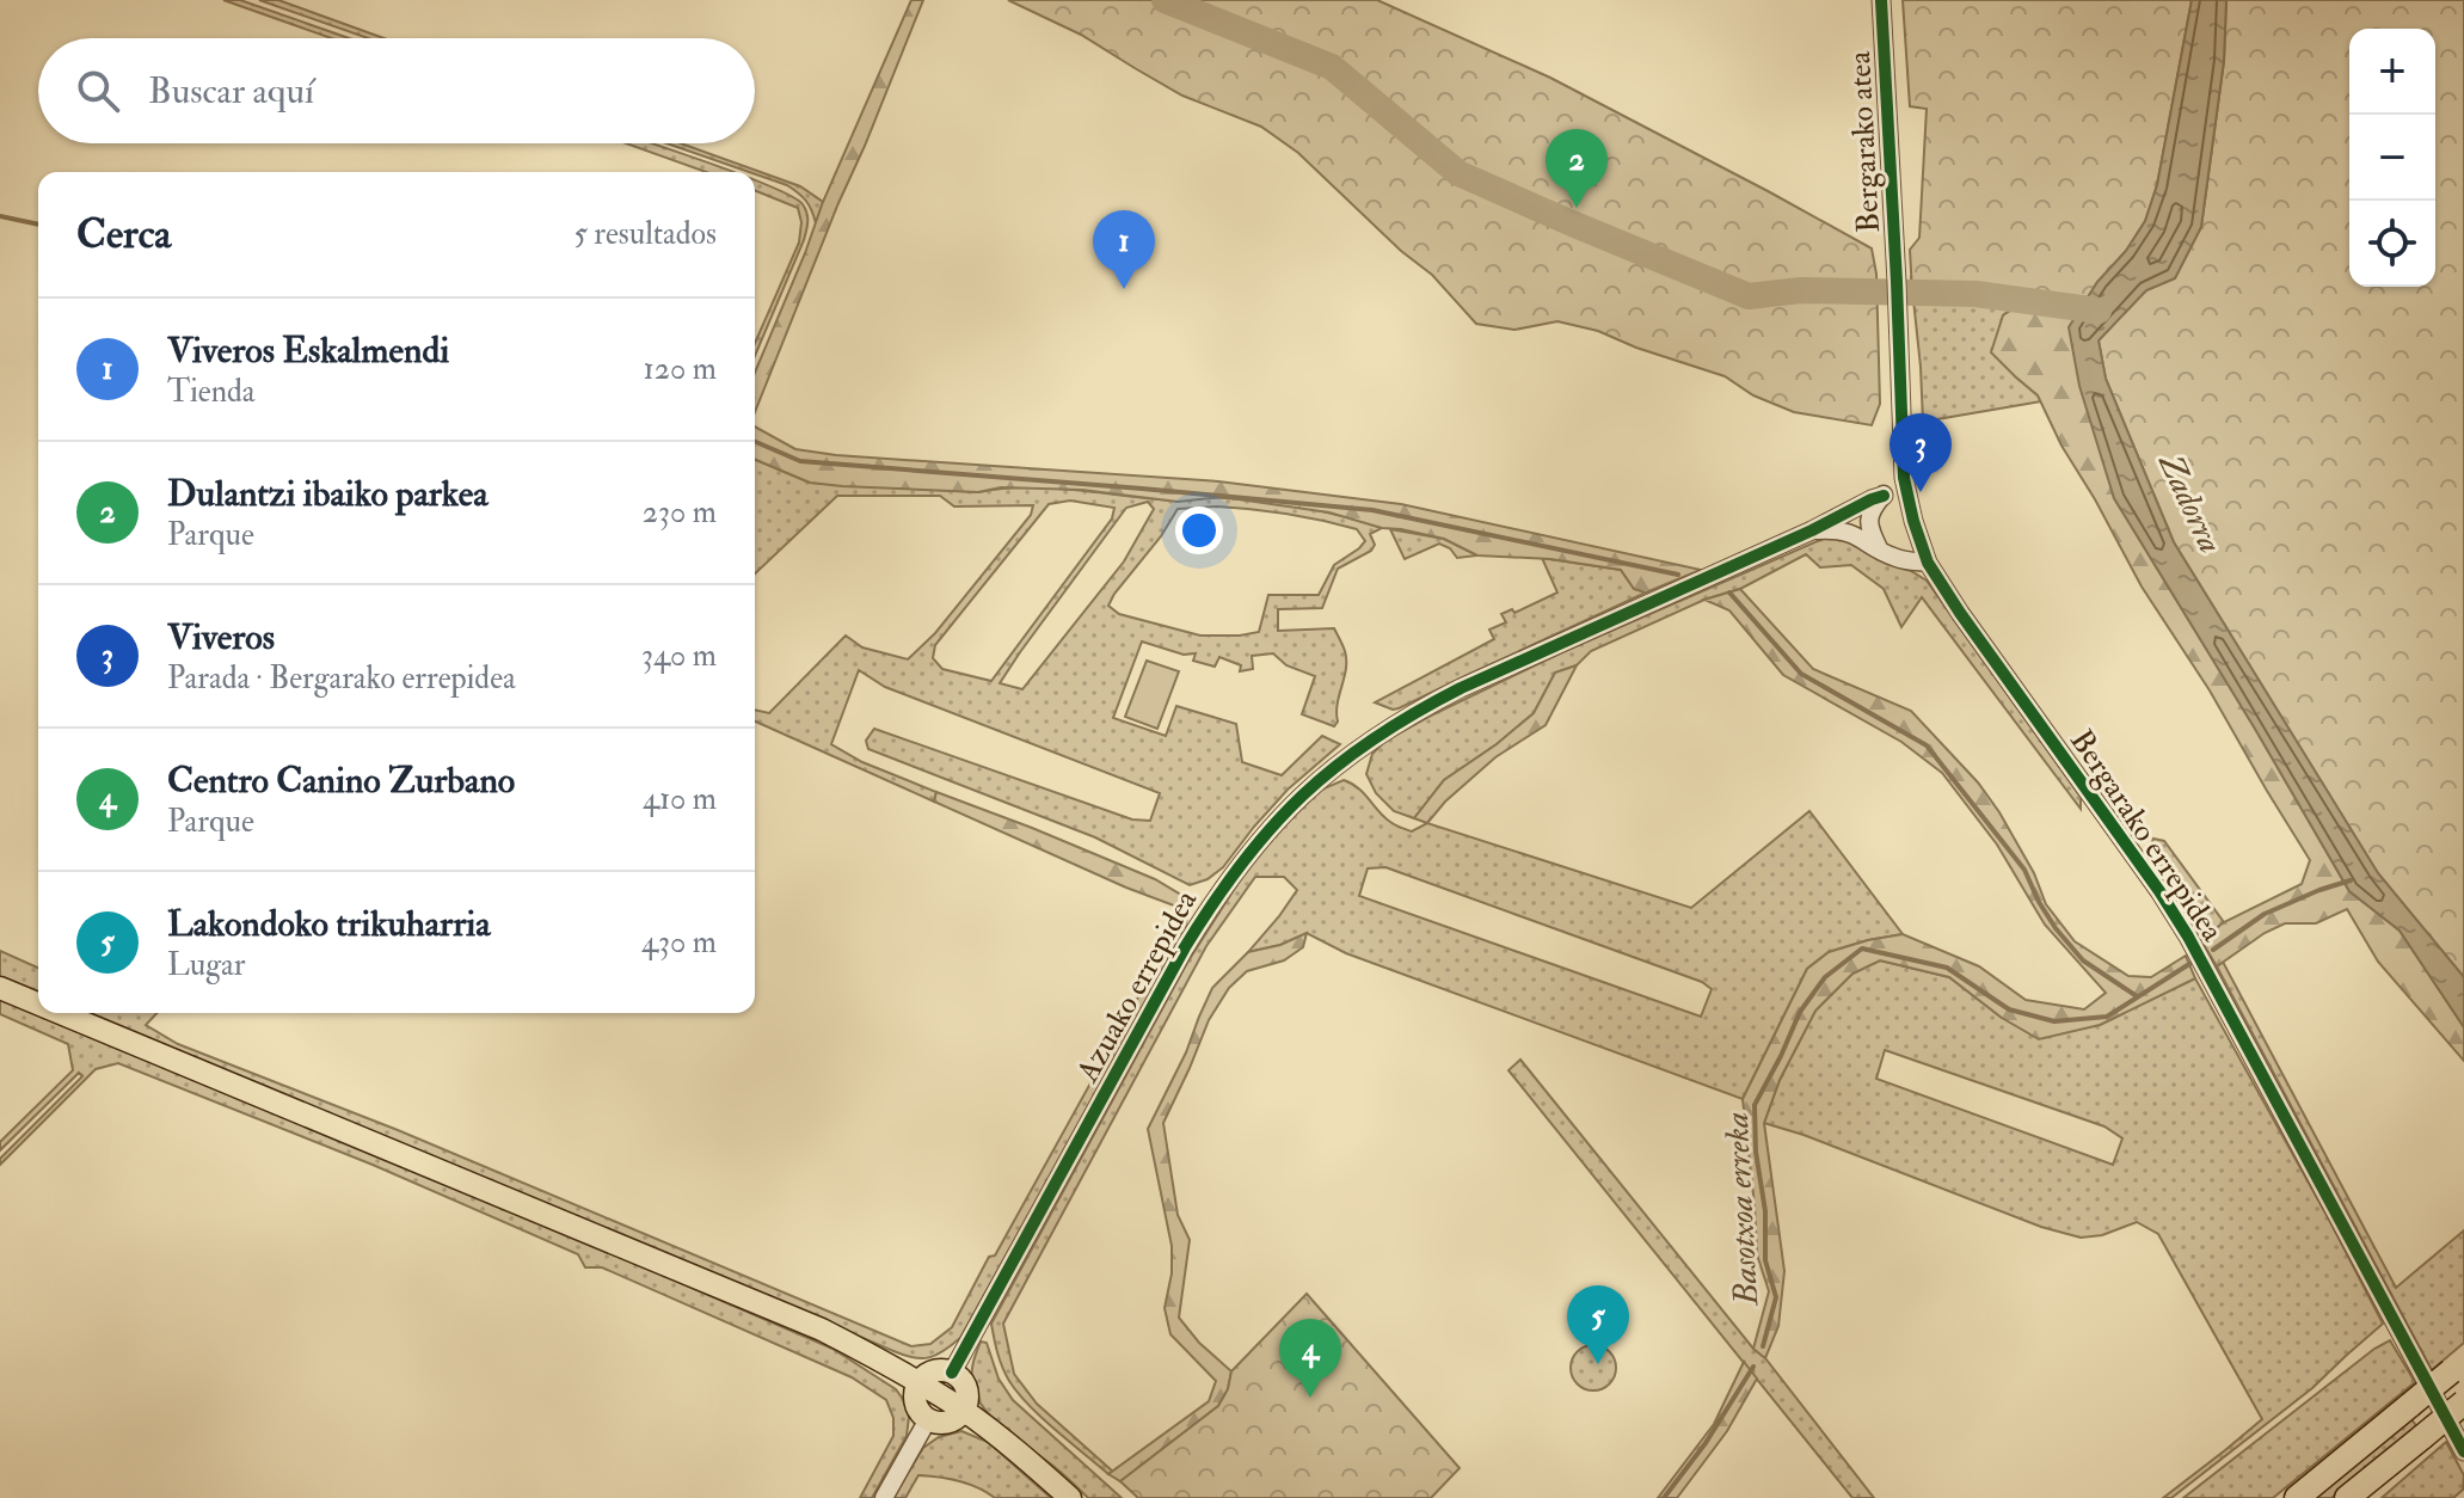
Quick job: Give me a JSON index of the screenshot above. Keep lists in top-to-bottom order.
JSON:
{
  "streets": {
    "street": ["Bergarako atea", "Bergarako errepidea", "Azuako errepidea"]
  },
  "crossings": [
    ["Bergarako atea", "Bergarako errepidea"],
    ["Bergarako errepidea", "Azuako errepidea"]
  ],
  "water": ["Zadorra", "Basotxoa erreka"],
  "page": {
    "map_buttons": ["+", "−"],
    "search": "Buscar aquí",
    "pins": [
      "2",
      "1",
      "3",
      "5",
      "4"
    ],
    "heading": ["Cerca", "5 resultados"],
    "list": [
      {
        "mark": "1",
        "name": "Viveros Eskalmendi",
        "note": "Tienda",
        "value": "120 m"
      },
      {
        "mark": "2",
        "name": "Dulantzi ibaiko parkea",
        "note": "Parque",
        "value": "230 m"
      },
      {
        "mark": "3",
        "name": "Viveros",
        "note": "Parada · Bergarako errepidea",
        "value": "340 m"
      },
      {
        "mark": "4",
        "name": "Centro Canino Zurbano",
        "note": "Parque",
        "value": "410 m"
      },
      {
        "mark": "5",
        "name": "Lakondoko trikuharria",
        "note": "Lugar",
        "value": "430 m"
      }
    ]
  }
}
